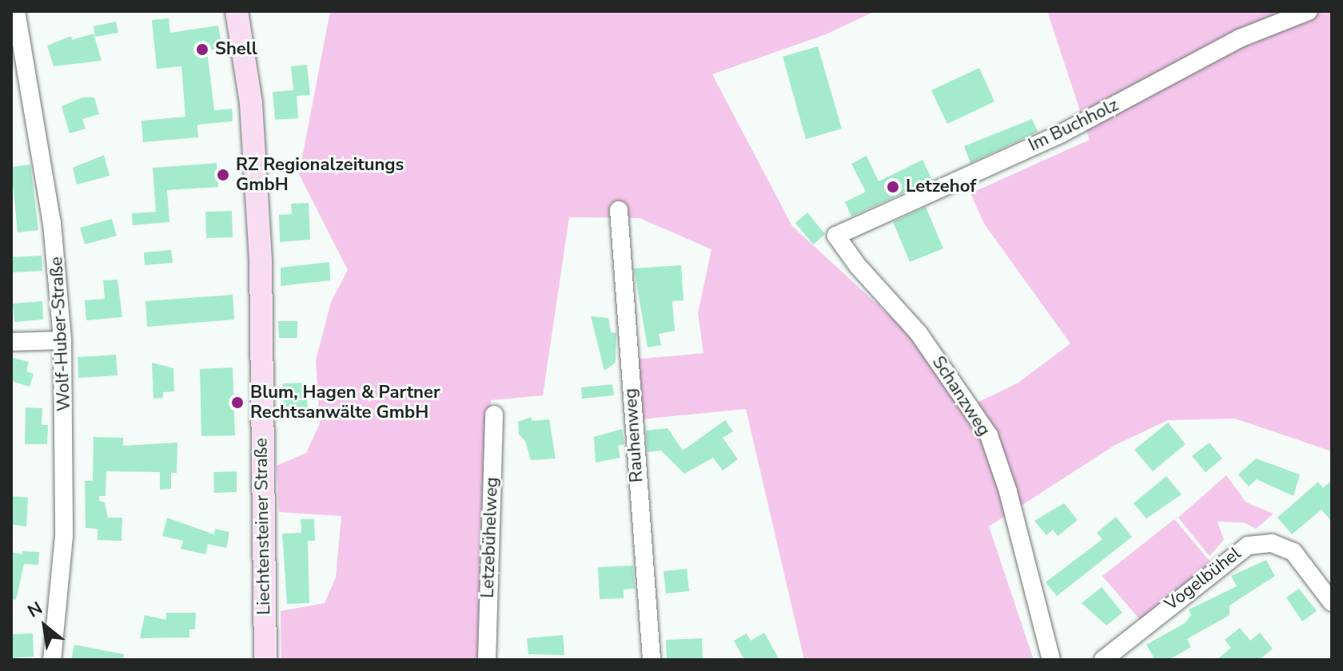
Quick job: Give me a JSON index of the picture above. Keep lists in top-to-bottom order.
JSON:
{
  "streets": {
    "main road": ["Liechtensteiner Straße"],
    "street": [
      "Im Buchholz",
      "Wolf-Huber-Straße",
      "Schanzweg",
      "Rauhenweg",
      "Letzebühelweg",
      "Vogelbühel"
    ]
  },
  "crossings": [
    ["Im Buchholz", "Schanzweg"]
  ],
  "places": [
    "Shell",
    "RZ Regionalzeitungs GmbH",
    "Letzehof",
    "Blum, Hagen & Partner Rechtsanwälte GmbH"
  ],
  "north": "top left"
}
